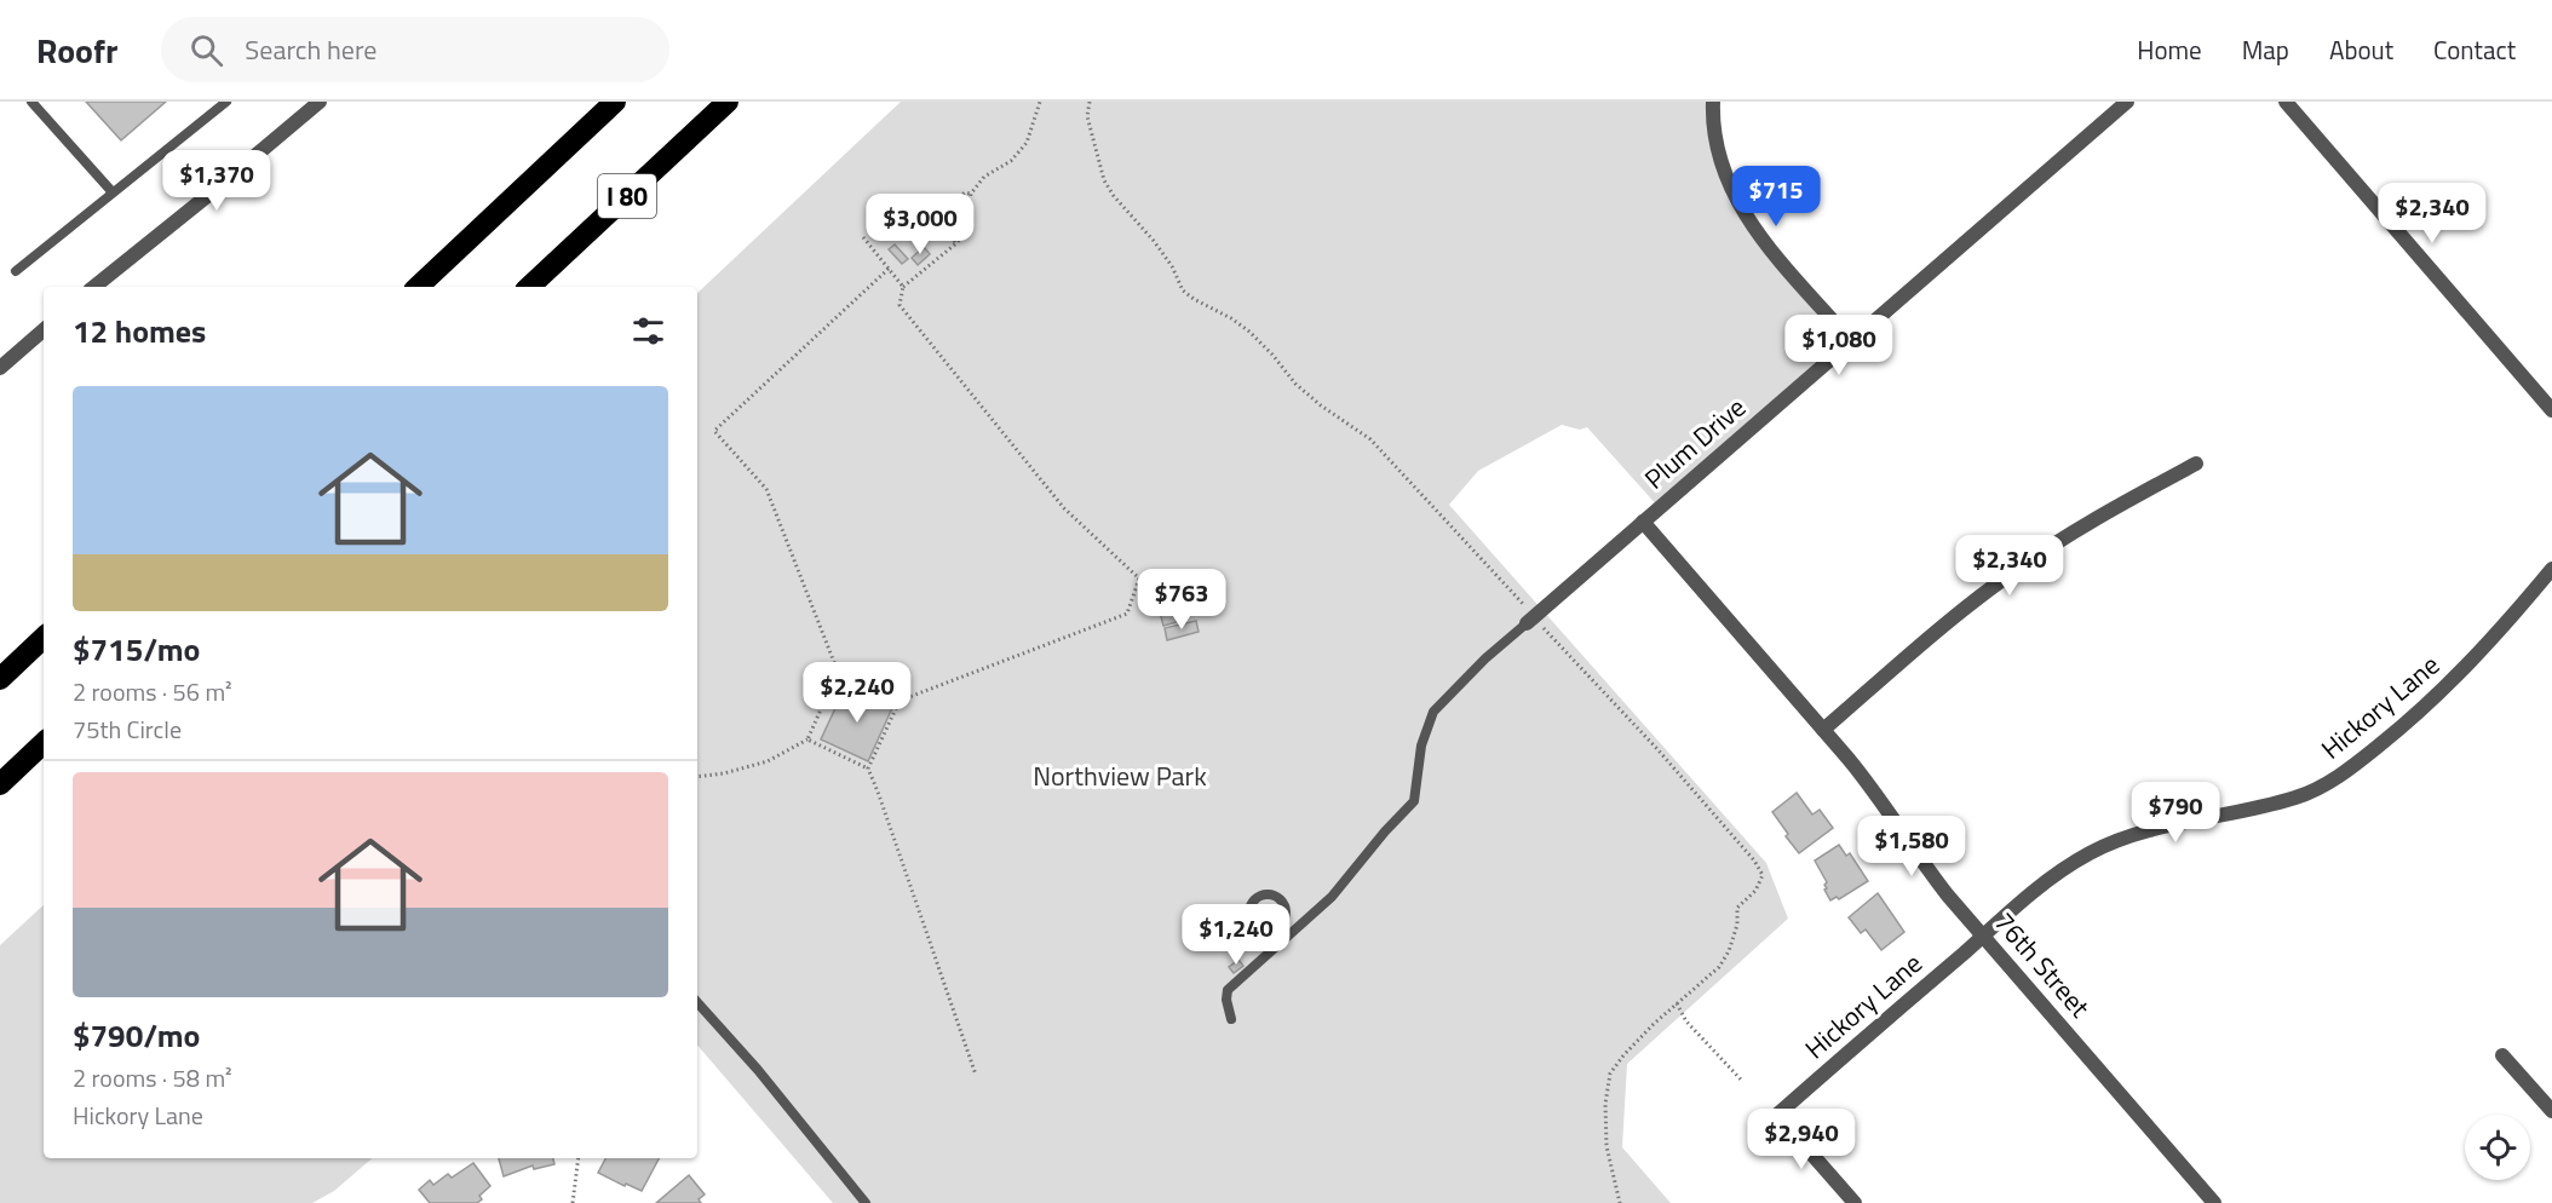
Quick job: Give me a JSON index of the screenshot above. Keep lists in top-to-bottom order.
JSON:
{
  "streets": {
    "highway": ["I 80"],
    "street": ["Plum Drive", "Hickory Lane", "76th Street"]
  },
  "crossings": [
    ["Plum Drive", "76th Street"],
    ["Hickory Lane", "76th Street"]
  ],
  "parks": ["Northview Park"],
  "page": {
    "header": "Roofr",
    "search": "Search here",
    "nav": [
      "Home",
      "Map",
      "About",
      "Contact"
    ],
    "price": [
      "$1,370",
      "$715",
      "$2,340",
      "$3,000",
      "$1,080",
      "$2,340",
      "$763",
      "$2,240",
      "$790",
      "$1,580",
      "$1,240",
      "$2,940"
    ],
    "heading": "12 homes",
    "list": [
      {
        "name": "$715/mo",
        "note": "2 rooms · 56 m² · 75th Circle"
      },
      {
        "name": "$790/mo",
        "note": "2 rooms · 58 m² · Hickory Lane"
      }
    ]
  }
}
